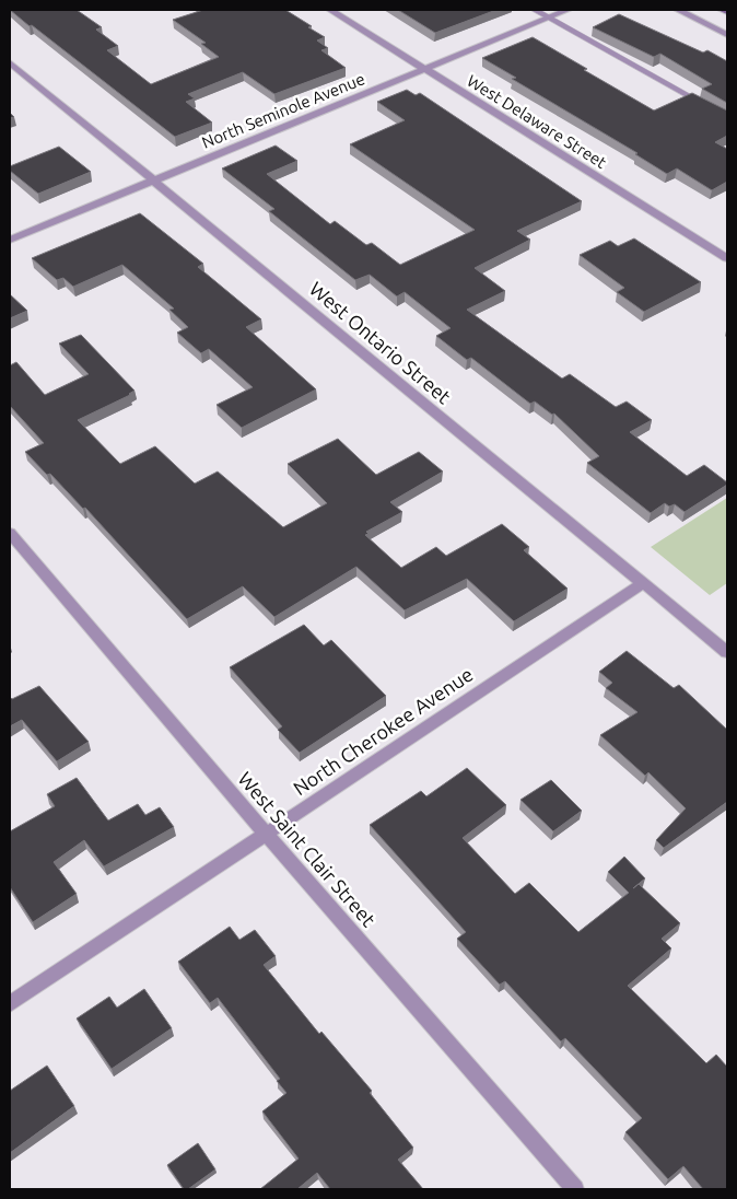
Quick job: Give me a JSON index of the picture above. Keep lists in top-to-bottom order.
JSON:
{
  "streets": {
    "street": [
      "North Seminole Avenue",
      "West Delaware Street",
      "West Ontario Street",
      "North Cherokee Avenue",
      "West Saint Clair Street"
    ]
  },
  "crossings": [
    ["North Seminole Avenue", "West Delaware Street"],
    ["North Seminole Avenue", "West Ontario Street"],
    ["West Ontario Street", "North Cherokee Avenue"],
    ["North Cherokee Avenue", "West Saint Clair Street"]
  ]
}
